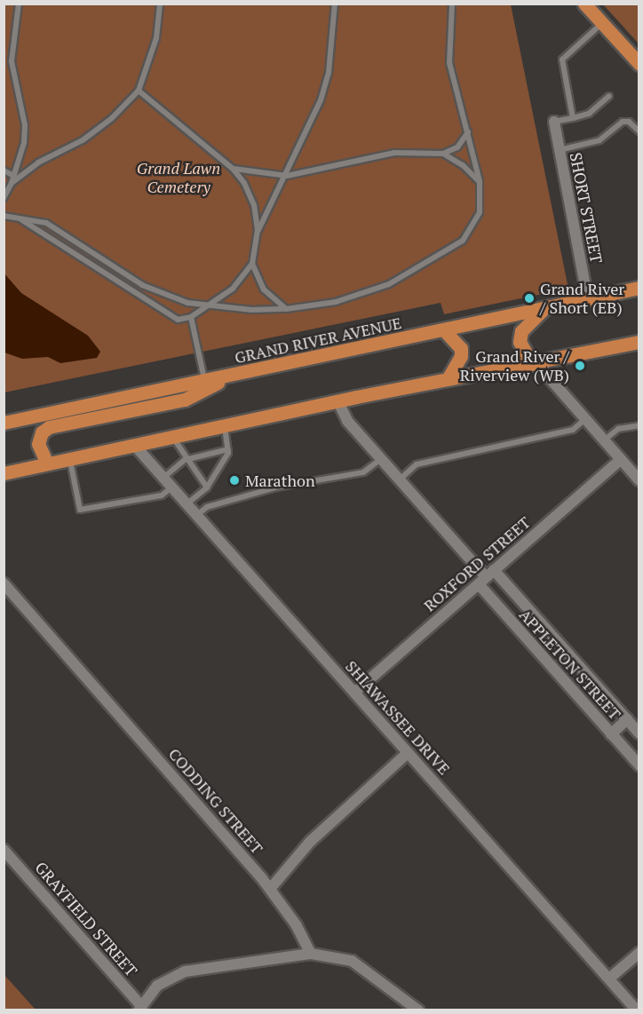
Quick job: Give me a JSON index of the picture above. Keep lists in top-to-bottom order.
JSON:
{
  "streets": {
    "main road": ["GRAND RIVER AVENUE"],
    "street": [
      "SHORT STREET",
      "ROXFORD STREET",
      "APPLETON STREET",
      "SHIAWASSEE DRIVE",
      "CODDING STREET",
      "GRAYFIELD STREET"
    ]
  },
  "crossings": [
    ["SHORT STREET", "GRAND RIVER AVENUE"],
    ["ROXFORD STREET", "APPLETON STREET"],
    ["ROXFORD STREET", "SHIAWASSEE DRIVE"]
  ],
  "parks": ["Grand Lawn Cemetery"],
  "places": ["Grand River / Short (EB)", "Grand River / Riverview (WB)", "Marathon"]
}
